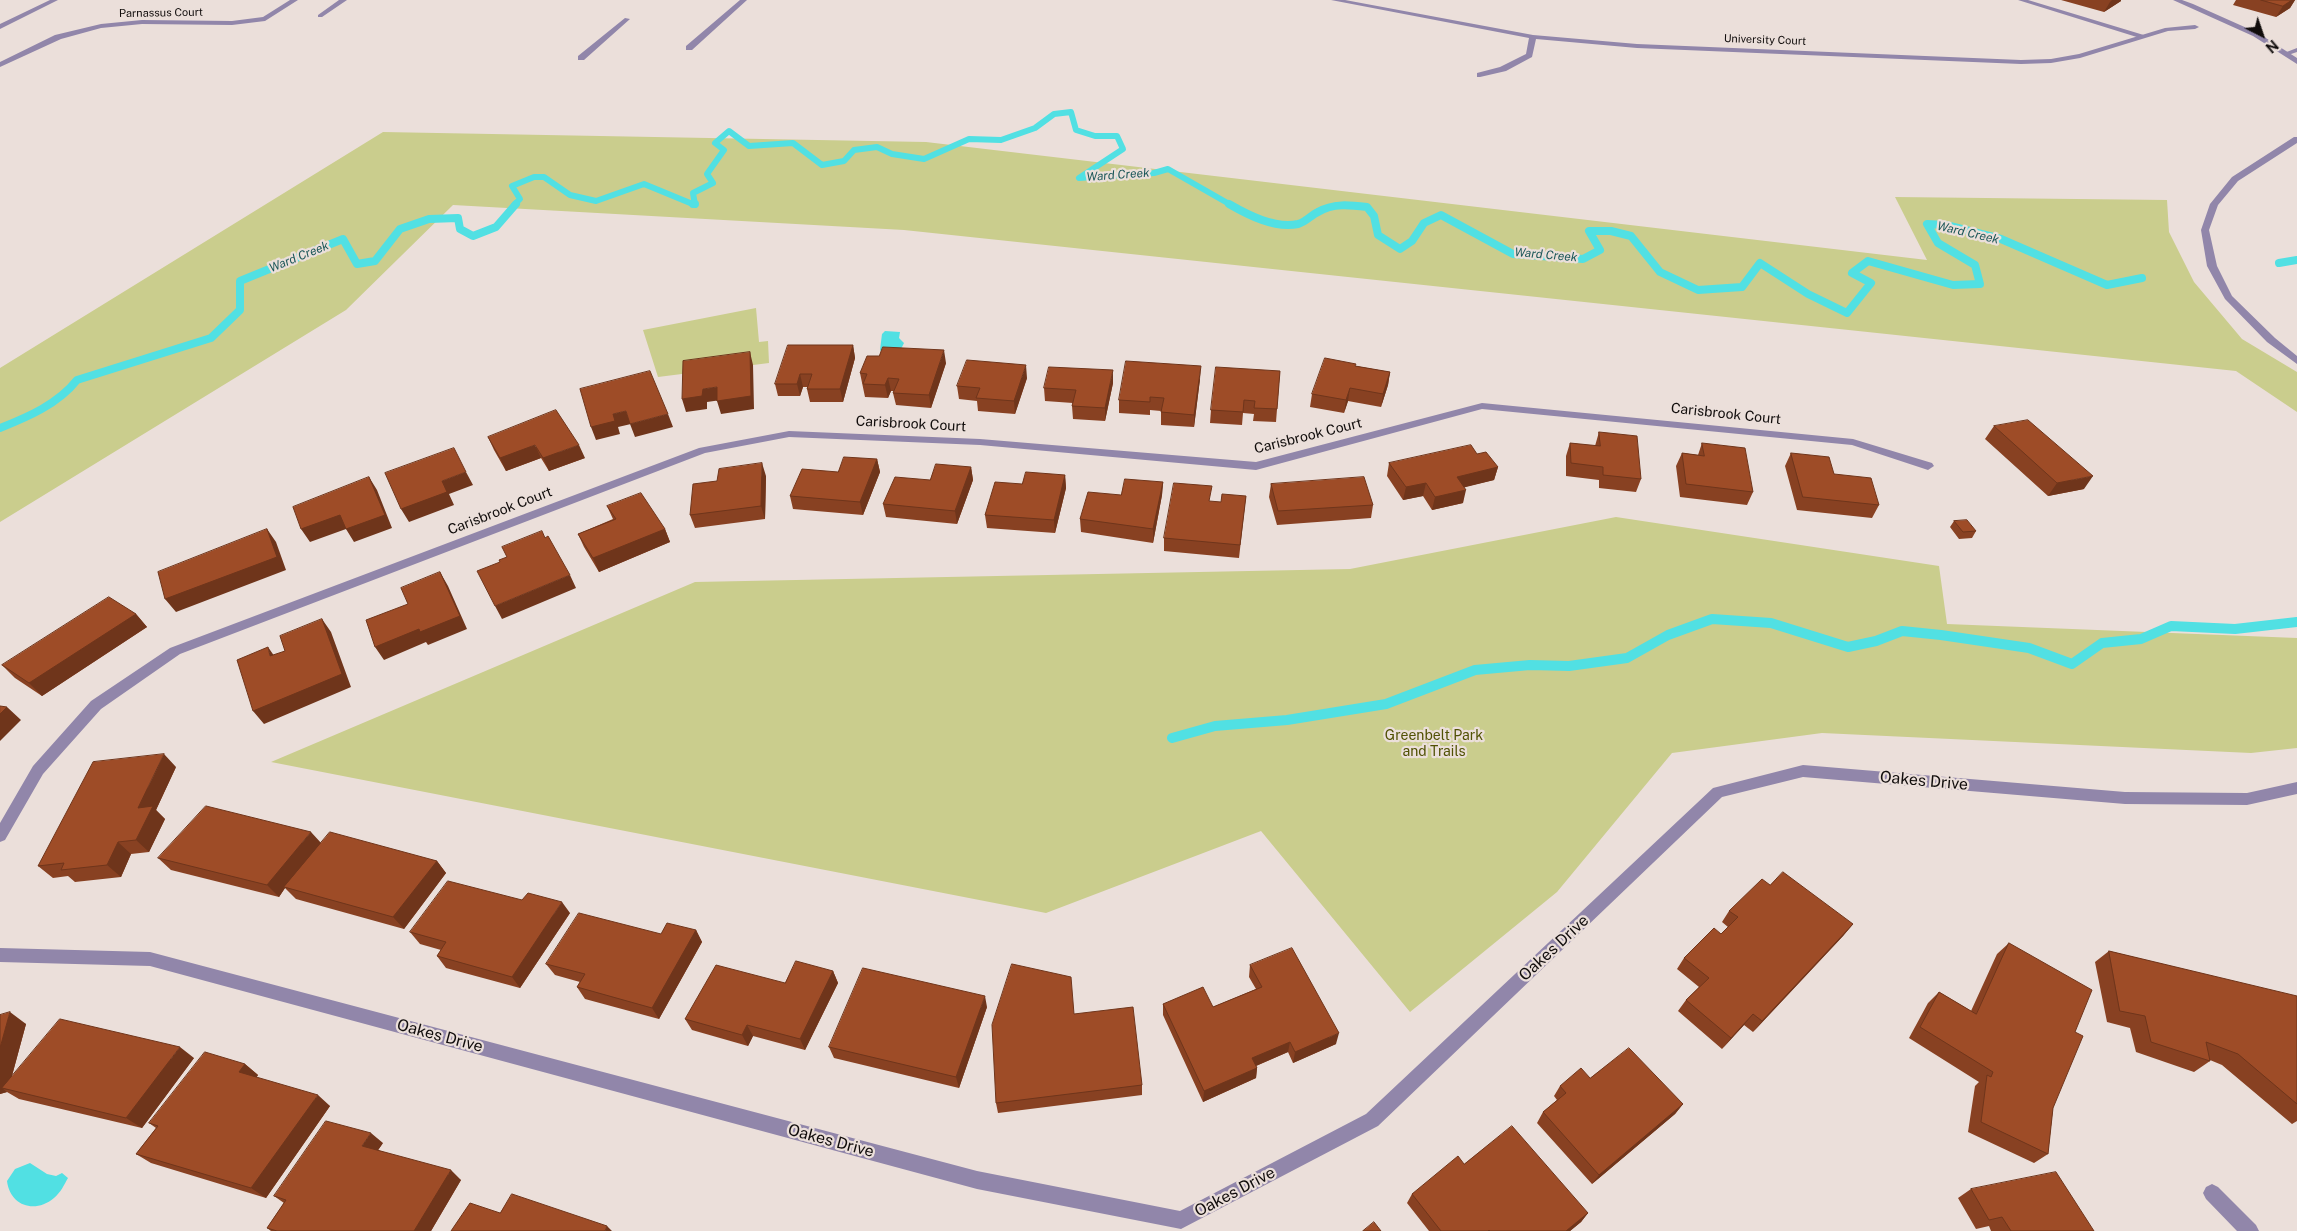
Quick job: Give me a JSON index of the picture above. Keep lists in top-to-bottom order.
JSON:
{
  "streets": {
    "street": [
      "Parnassus Court",
      "University Court",
      "Carisbrook Court",
      "Oakes Drive"
    ]
  },
  "water": ["Ward Creek"],
  "parks": ["Greenbelt Park and Trails"],
  "north": "bottom right"
}
